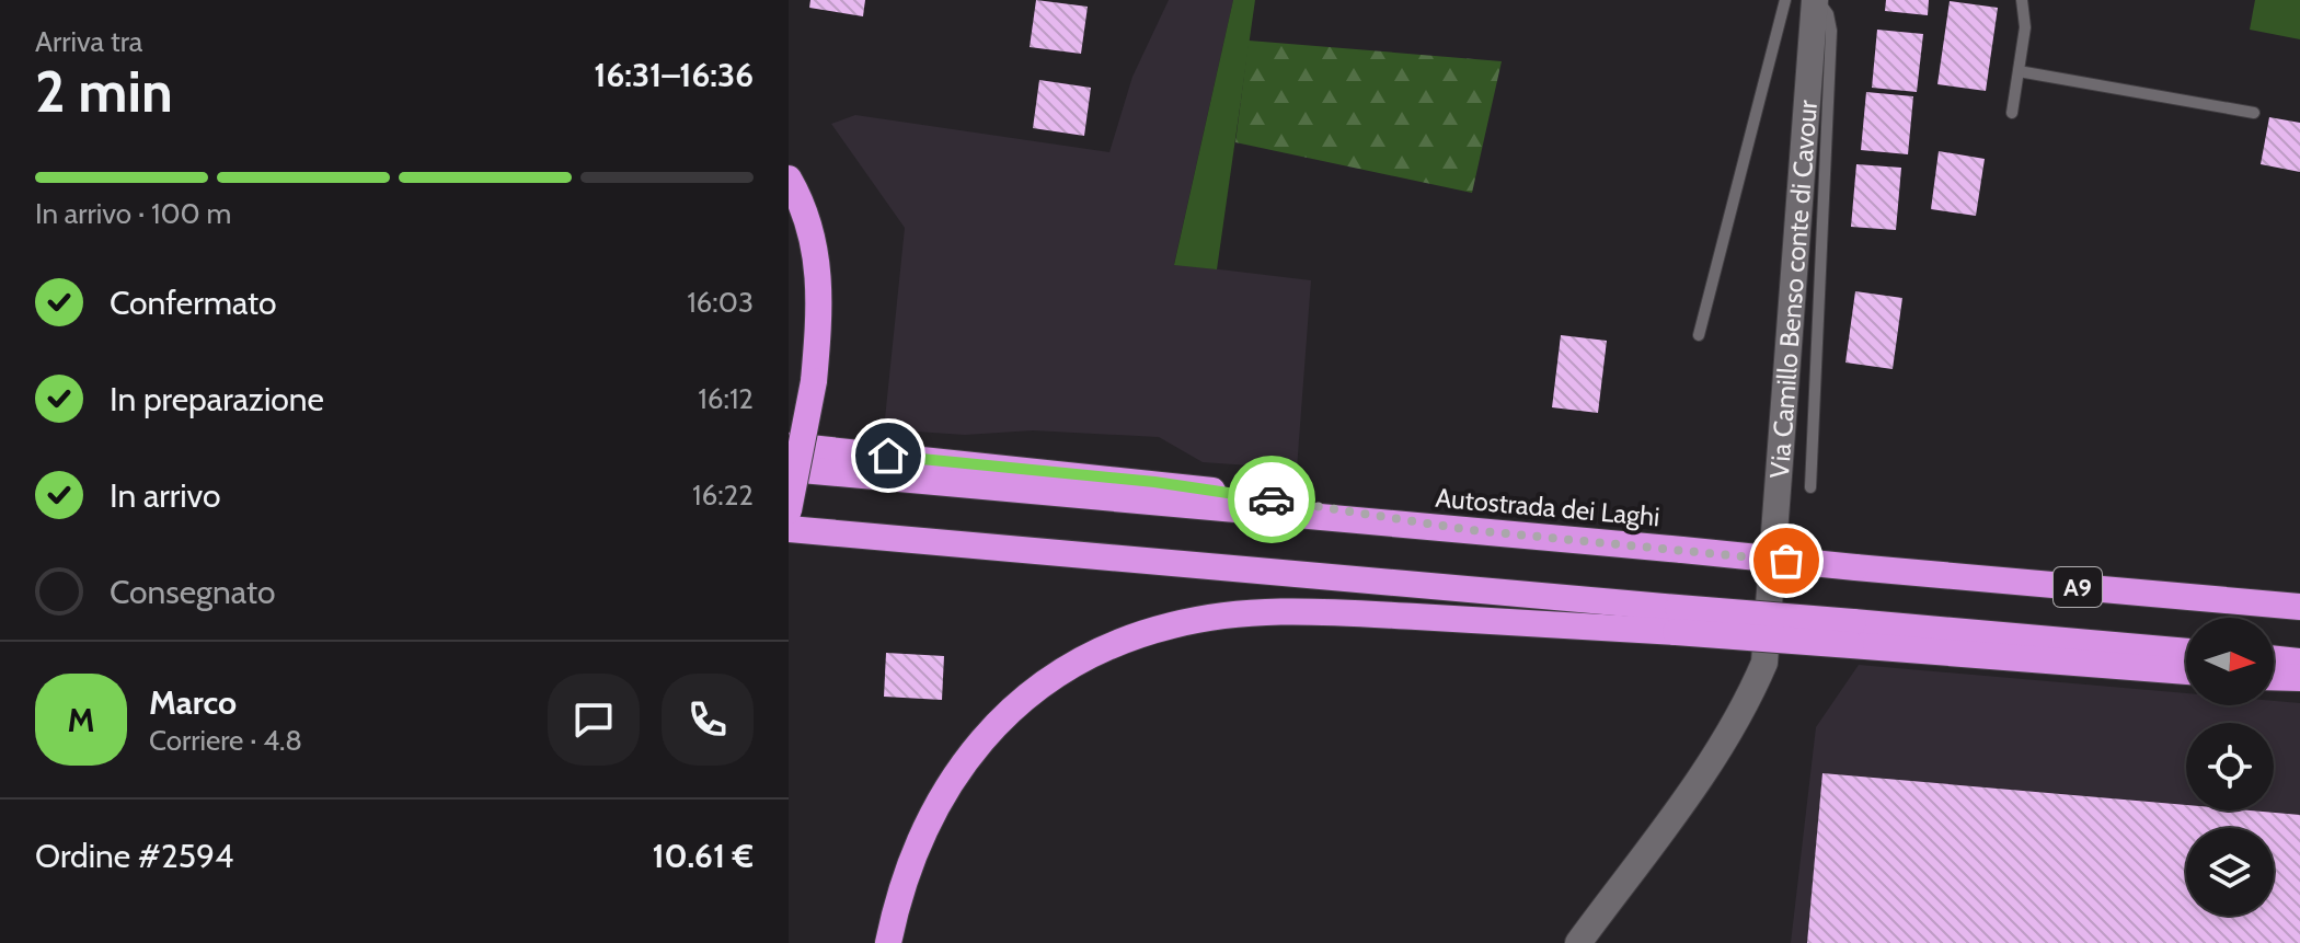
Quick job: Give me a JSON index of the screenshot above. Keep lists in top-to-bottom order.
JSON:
{
  "streets": {
    "highway": ["Autostrada dei Laghi", "A9"],
    "street": ["Via Camillo Benso conte di Cavour"]
  },
  "north": "right",
  "page": {
    "heading": ["2 min", "Arriva tra", "16:31–16:36"],
    "panel": [
      "Marco",
      "Corriere · 4.8",
      "Ordine #2594",
      "10.61 €"
    ],
    "bar": "In arrivo · 100 m",
    "list": [
      ["Confermato", "16:03"],
      ["In preparazione", "16:12"],
      ["In arrivo", "16:22"],
      "Consegnato"
    ],
    "round": "M"
  }
}
